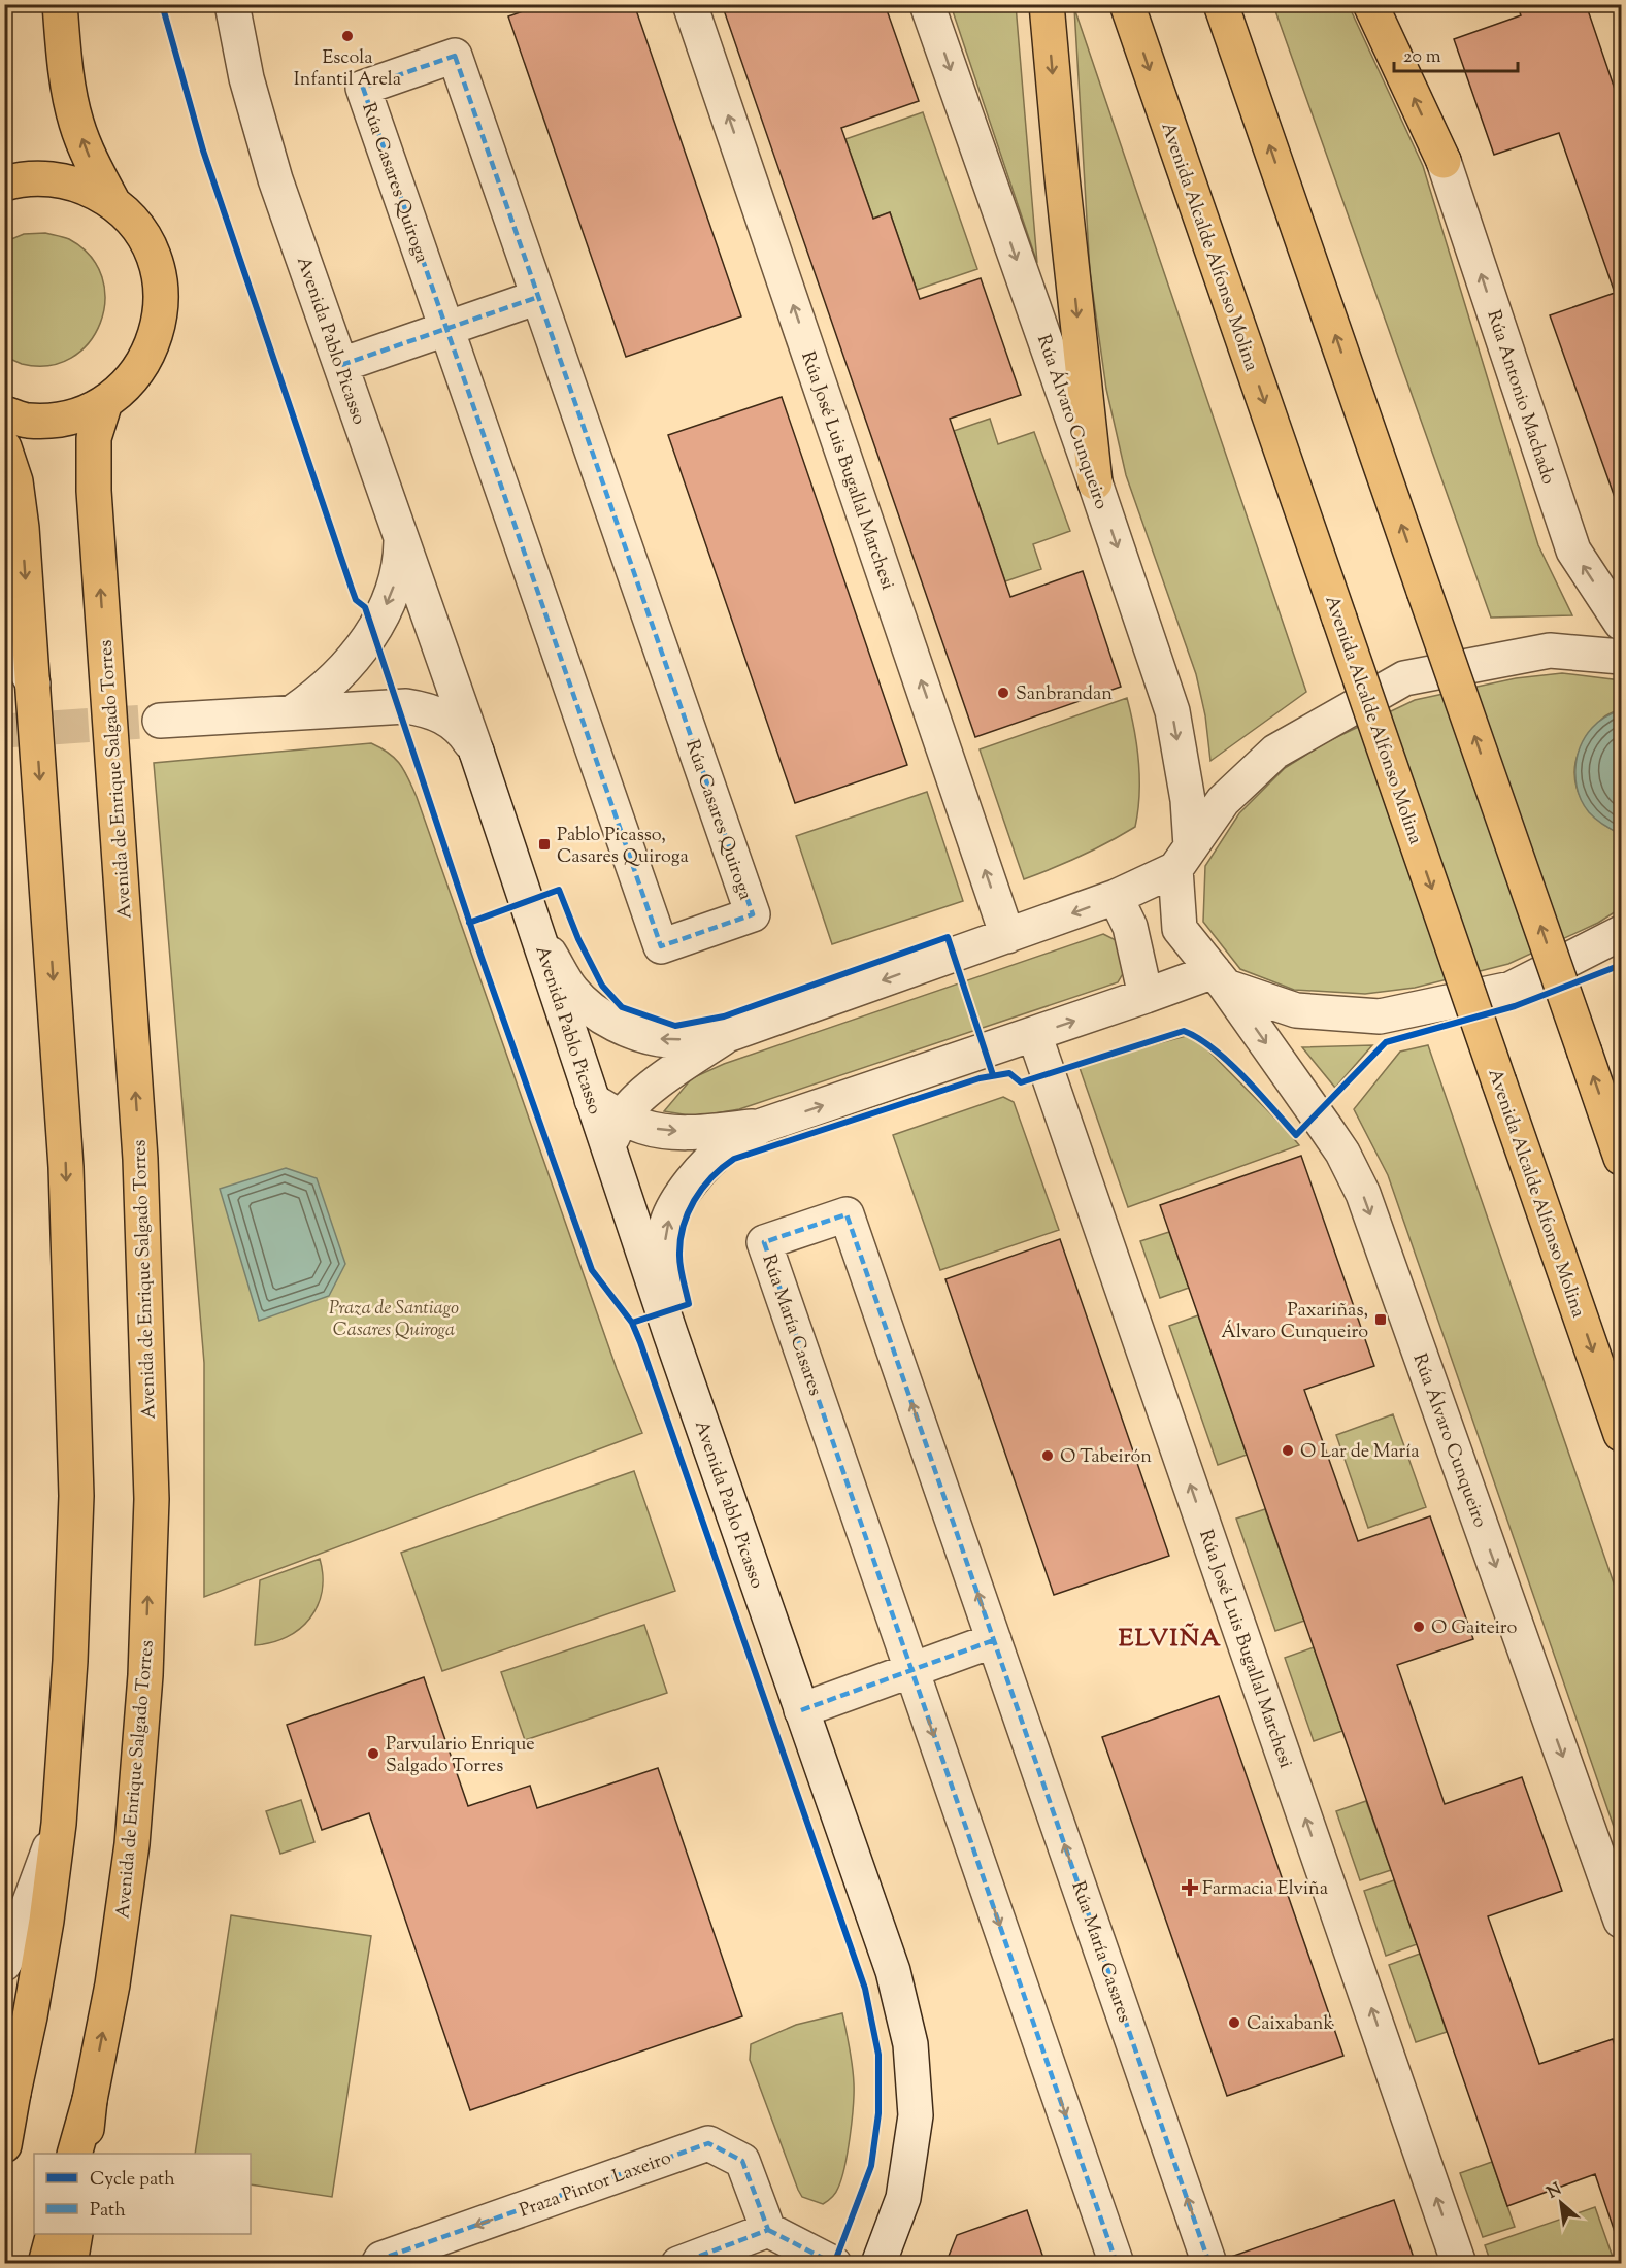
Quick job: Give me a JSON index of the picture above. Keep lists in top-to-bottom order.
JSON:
{
  "streets": {
    "main road": ["Avenida Alcalde Alfonso Molina", "Avenida de Enrique Salgado Torres"],
    "street": [
      "Rúa Casares Quiroga",
      "Avenida Pablo Picasso",
      "Rúa Antonio Machado",
      "Rúa Álvaro Cunqueiro",
      "Rúa José Luis Bugallal Marchesi",
      "Rúa María Casares",
      "Praza Pintor Laxeiro"
    ]
  },
  "one_way": [
    "Rúa Antonio Machado",
    "Rúa Álvaro Cunqueiro",
    "Rúa José Luis Bugallal Marchesi",
    "Praza Pintor Laxeiro"
  ],
  "districts": ["ELVIÑA"],
  "parks": ["Praza de Santiago Casares Quiroga"],
  "places": {
    "other": [
      "Escola Infantil Arela",
      "Sanbrandan",
      "O Lar de María",
      "O Tabeirón",
      "O Gaiteiro",
      "Parvulario Enrique Salgado Torres",
      "Caixabank"
    ],
    "transit": ["Pablo Picasso, Casares Quiroga", "Paxariñas, Álvaro Cunqueiro"],
    "health": ["Farmacia Elviña"]
  },
  "legend": ["Cycle path", "Path"],
  "scale_bar": "20 m",
  "north": "top left"
}
